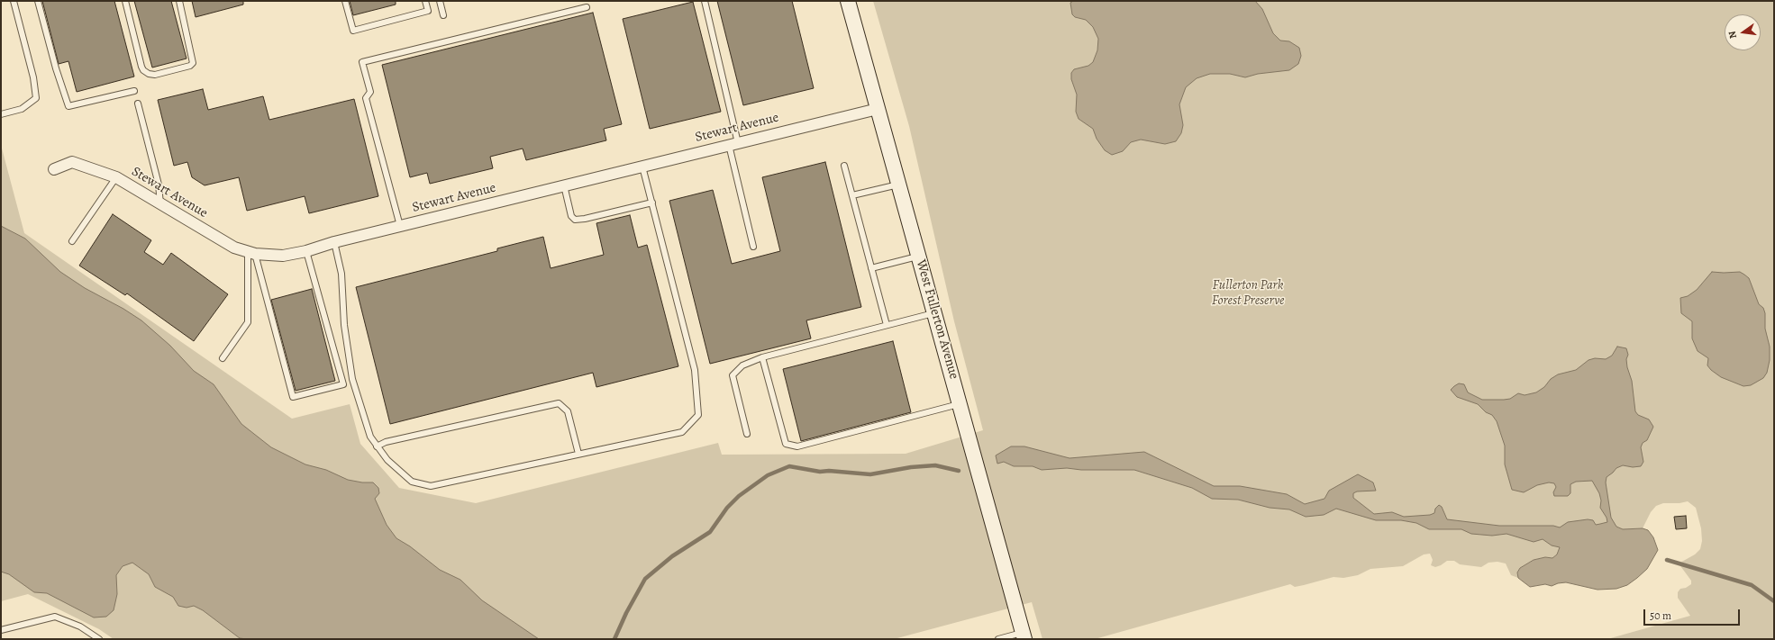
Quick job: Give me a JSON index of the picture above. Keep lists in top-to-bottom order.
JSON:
{
  "streets": {
    "street": ["Stewart Avenue", "West Fullerton Avenue"]
  },
  "crossings": [
    ["Stewart Avenue", "West Fullerton Avenue"]
  ],
  "parks": ["Fullerton Park Forest Preserve"],
  "scale_bar": "50 m",
  "north": "left"
}
